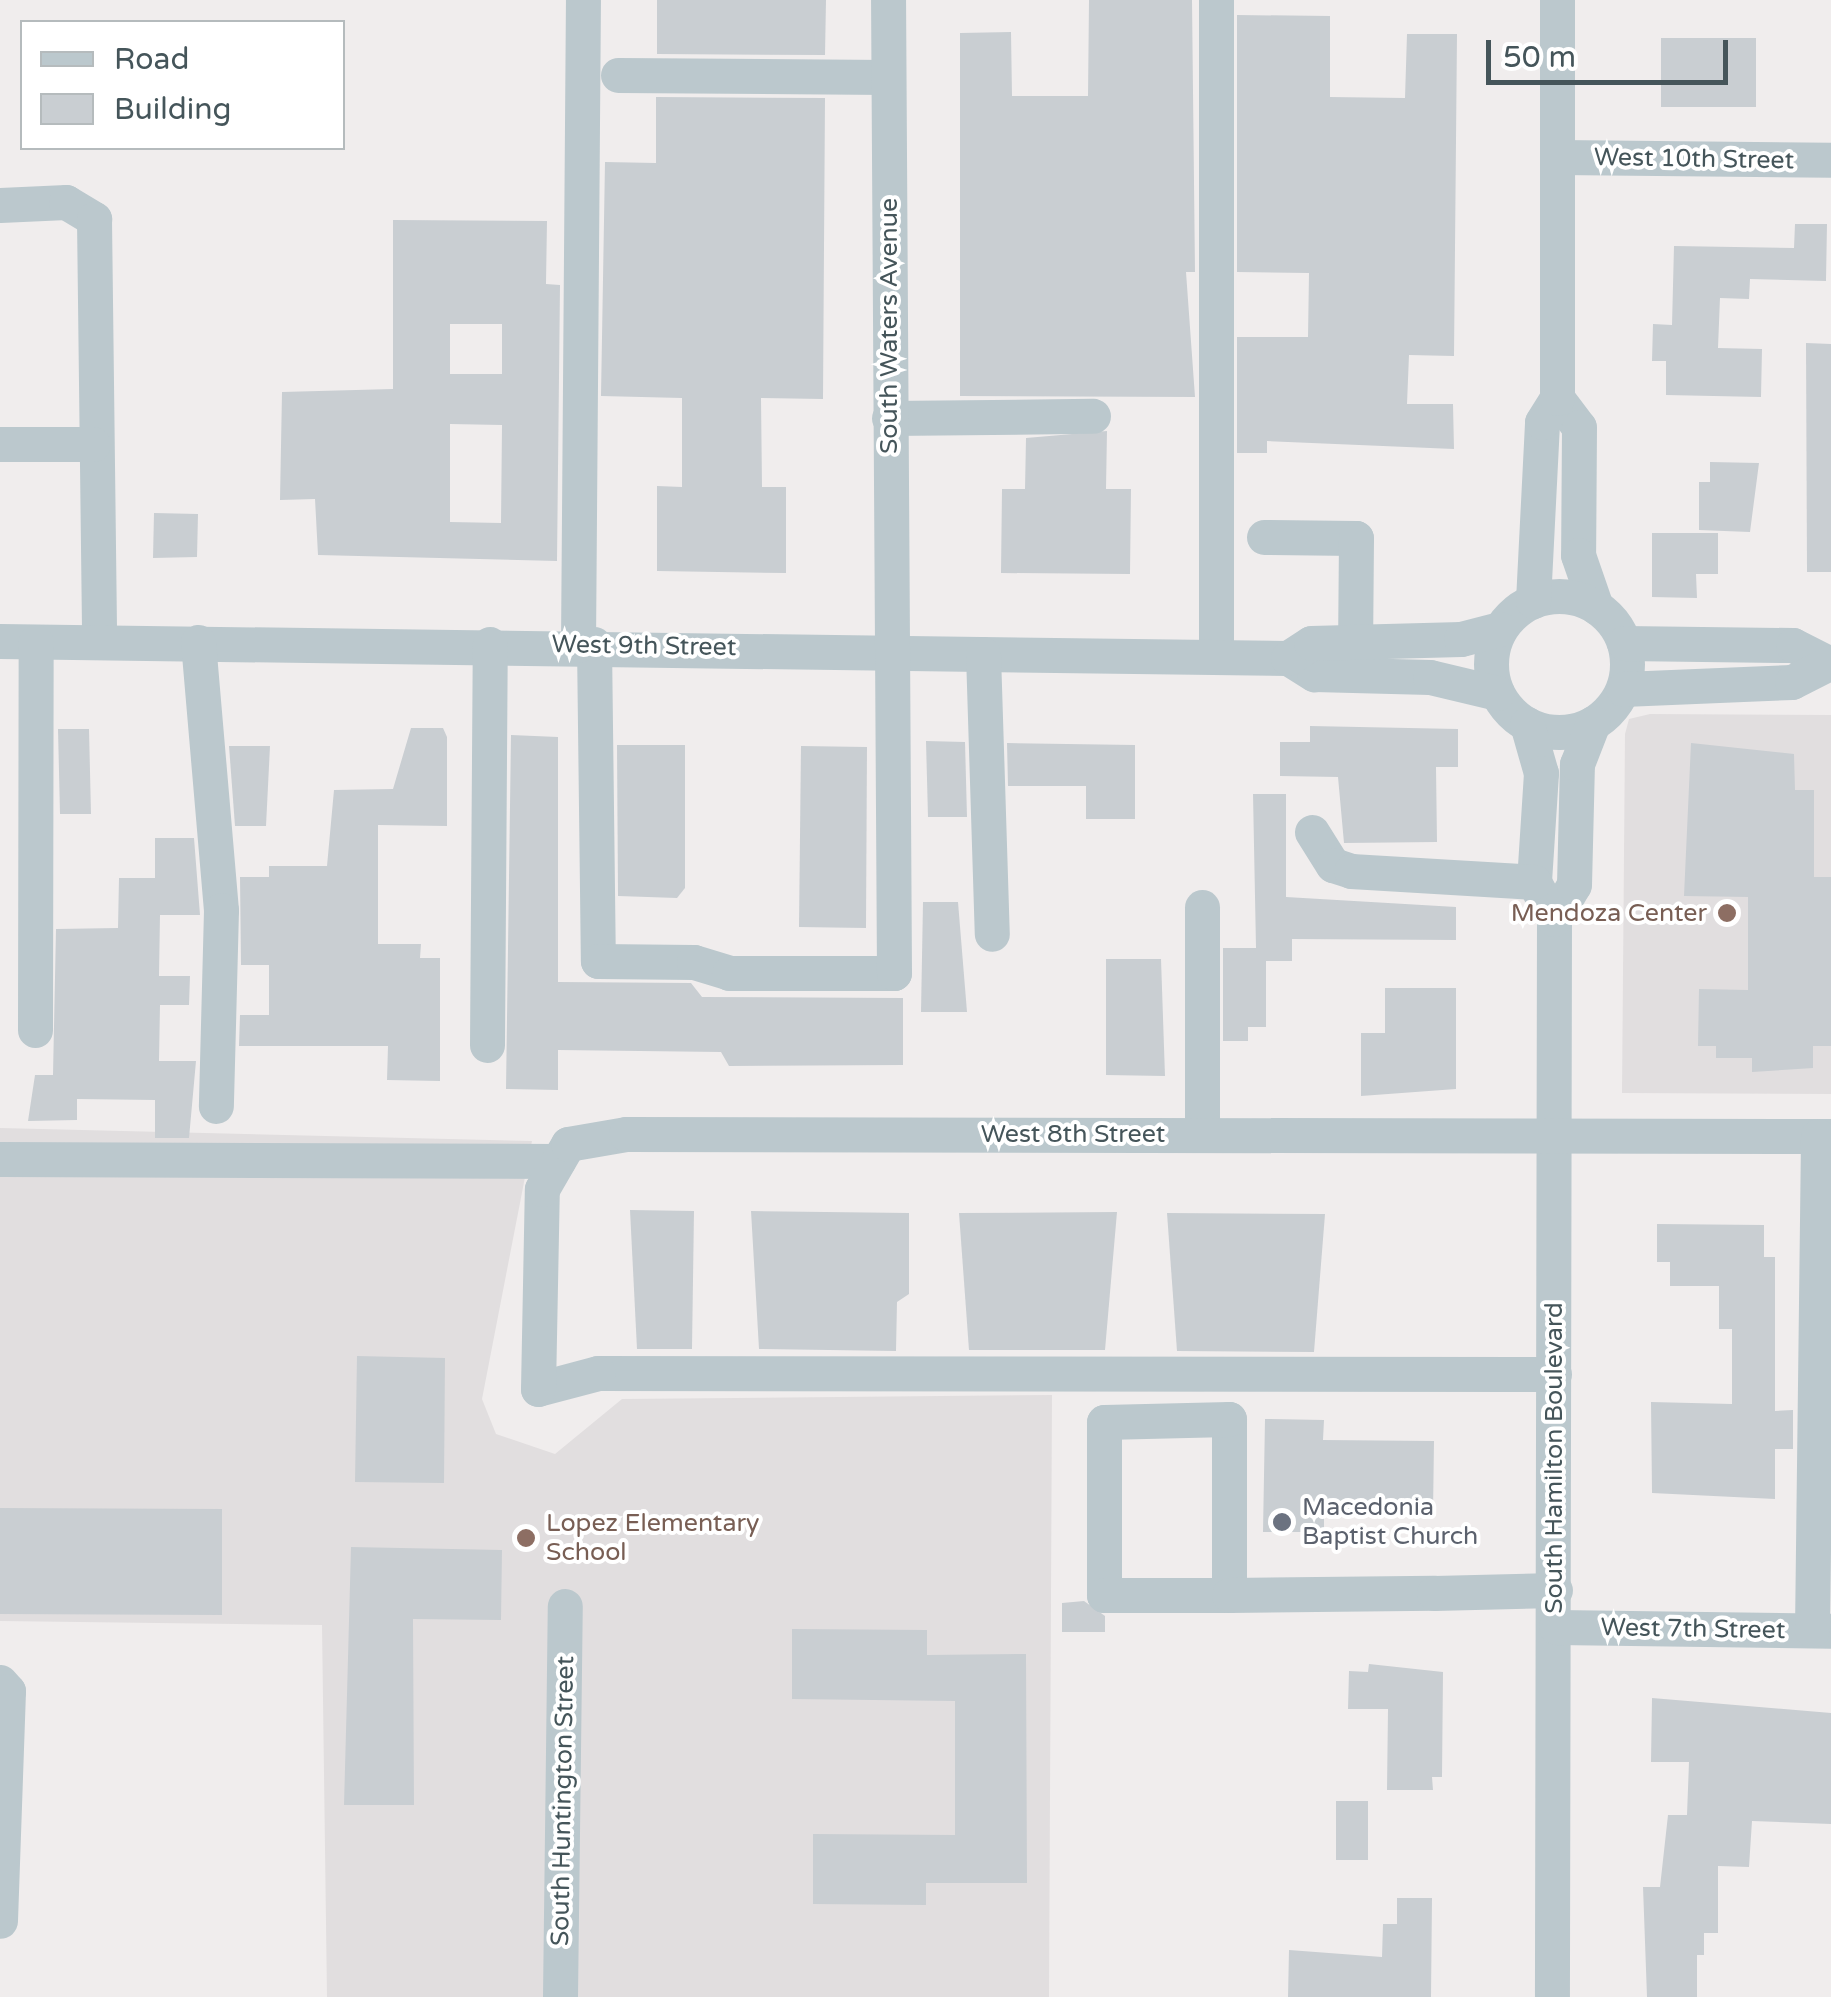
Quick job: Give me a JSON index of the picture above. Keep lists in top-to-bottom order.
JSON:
{
  "streets": {
    "street": [
      "West 10th Street",
      "South Waters Avenue",
      "West 9th Street",
      "West 8th Street",
      "South Hamilton Boulevard",
      "West 7th Street",
      "South Huntington Street"
    ]
  },
  "crossings": [
    ["South Waters Avenue", "West 9th Street"],
    ["West 9th Street", "South Hamilton Boulevard"],
    ["West 8th Street", "South Hamilton Boulevard"],
    ["South Hamilton Boulevard", "West 7th Street"]
  ],
  "places": ["Mendoza Center", "Macedonia Baptist Church", "Lopez Elementary School"],
  "legend": ["Road", "Building"],
  "scale_bar": "50 m"
}
